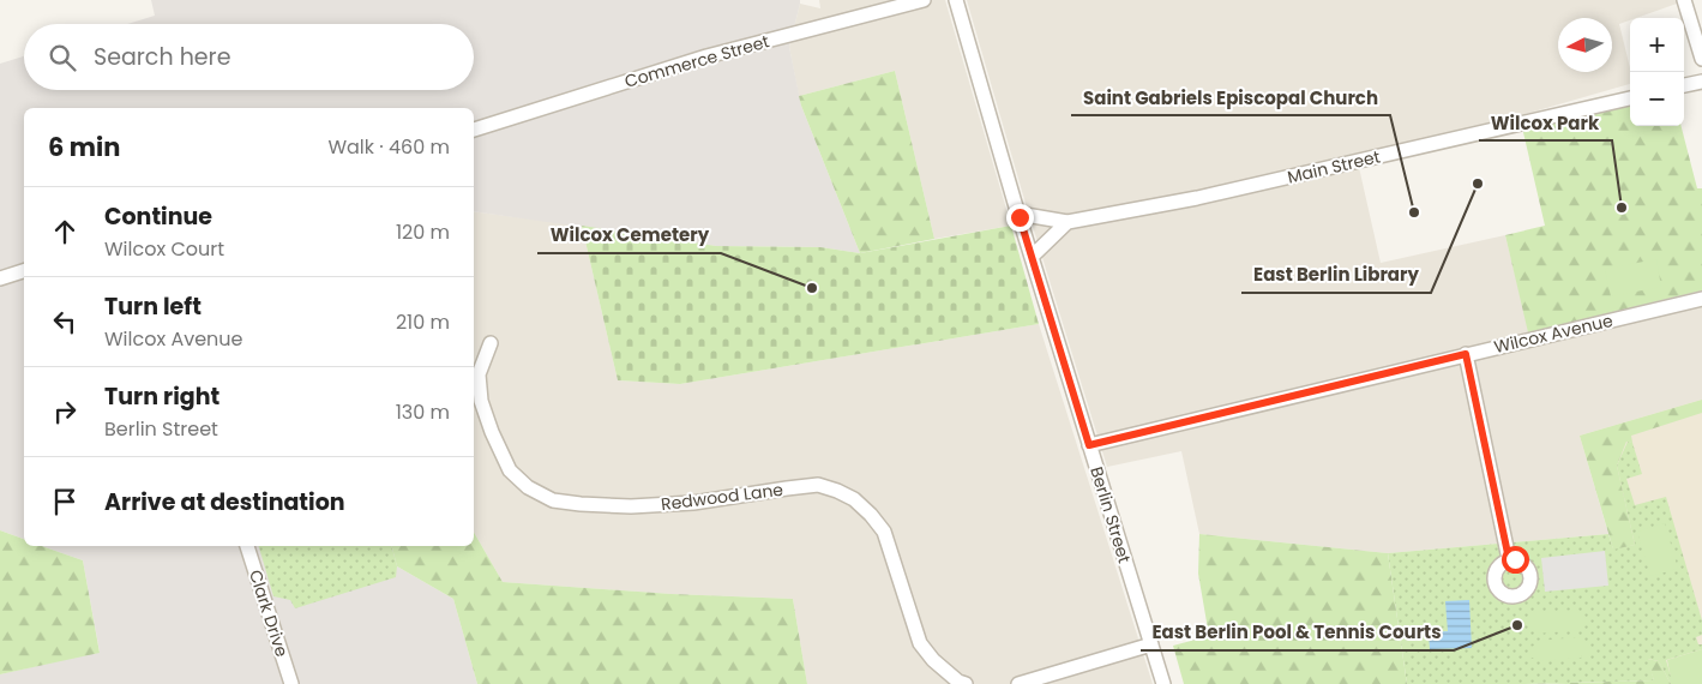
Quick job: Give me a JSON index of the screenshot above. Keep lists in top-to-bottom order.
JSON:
{
  "streets": {
    "street": [
      "Commerce Street",
      "Main Street",
      "Wilcox Avenue",
      "Redwood Lane",
      "Berlin Street",
      "Clark Drive"
    ]
  },
  "crossings": [
    ["Main Street", "Berlin Street"],
    ["Wilcox Avenue", "Berlin Street"]
  ],
  "places": [
    "East Berlin Library",
    "Wilcox Park",
    "Saint Gabriels Episcopal Church",
    "Wilcox Cemetery",
    "East Berlin Pool & Tennis Courts"
  ],
  "north": "left",
  "page": {
    "map_buttons": ["+", "−"],
    "search": "Search here",
    "heading": ["6 min", "Walk · 460 m"],
    "list": [
      ["Continue", "Wilcox Court", "120 m"],
      ["Turn left", "Wilcox Avenue", "210 m"],
      ["Turn right", "Berlin Street", "130 m"],
      "Arrive at destination"
    ]
  }
}
